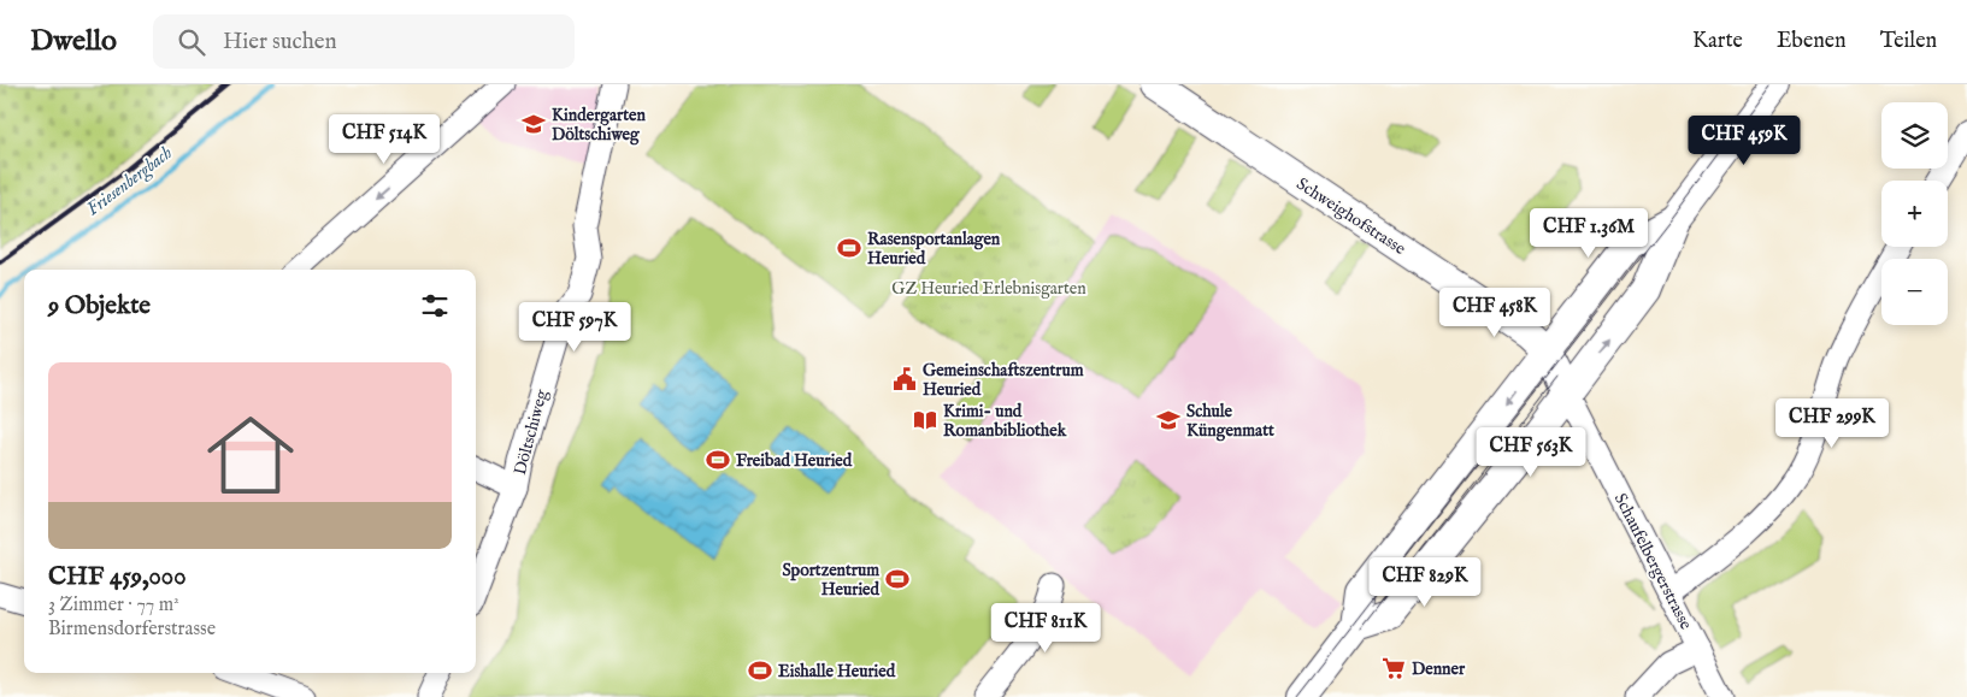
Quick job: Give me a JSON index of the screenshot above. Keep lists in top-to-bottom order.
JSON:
{
  "streets": {
    "main road": ["Schweighofstrasse"],
    "street": ["Döltschiweg", "Schaufelbergerstrasse"]
  },
  "water": ["Friesenbergbach"],
  "parks": ["GZ Heuried Erlebnisgarten"],
  "places": {
    "school or university": ["Kindergarten Döltschiweg", "Schule Küngenmatt"],
    "sports": [
      "Rasensportanlagen Heuried",
      "Freibad Heuried",
      "Sportzentrum Heuried",
      "Eishalle Heuried"
    ],
    "public building": ["Gemeinschaftszentrum Heuried"],
    "library": ["Krimi- und Romanbibliothek"],
    "supermarket": ["Denner"]
  },
  "page": {
    "header": "Dwello",
    "search": "Hier suchen",
    "nav": ["Karte", "Ebenen", "Teilen"],
    "map_buttons": ["+", "−"],
    "price": [
      "CHF 514K",
      "CHF 459K",
      "CHF 1.36M",
      "CHF 458K",
      "CHF 597K",
      "CHF 299K",
      "CHF 563K",
      "CHF 829K",
      "CHF 811K"
    ],
    "heading": "9 Objekte",
    "list": [
      {
        "name": "CHF 459,000",
        "note": "3 Zimmer · 77 m² · Birmensdorferstrasse"
      }
    ]
  }
}
